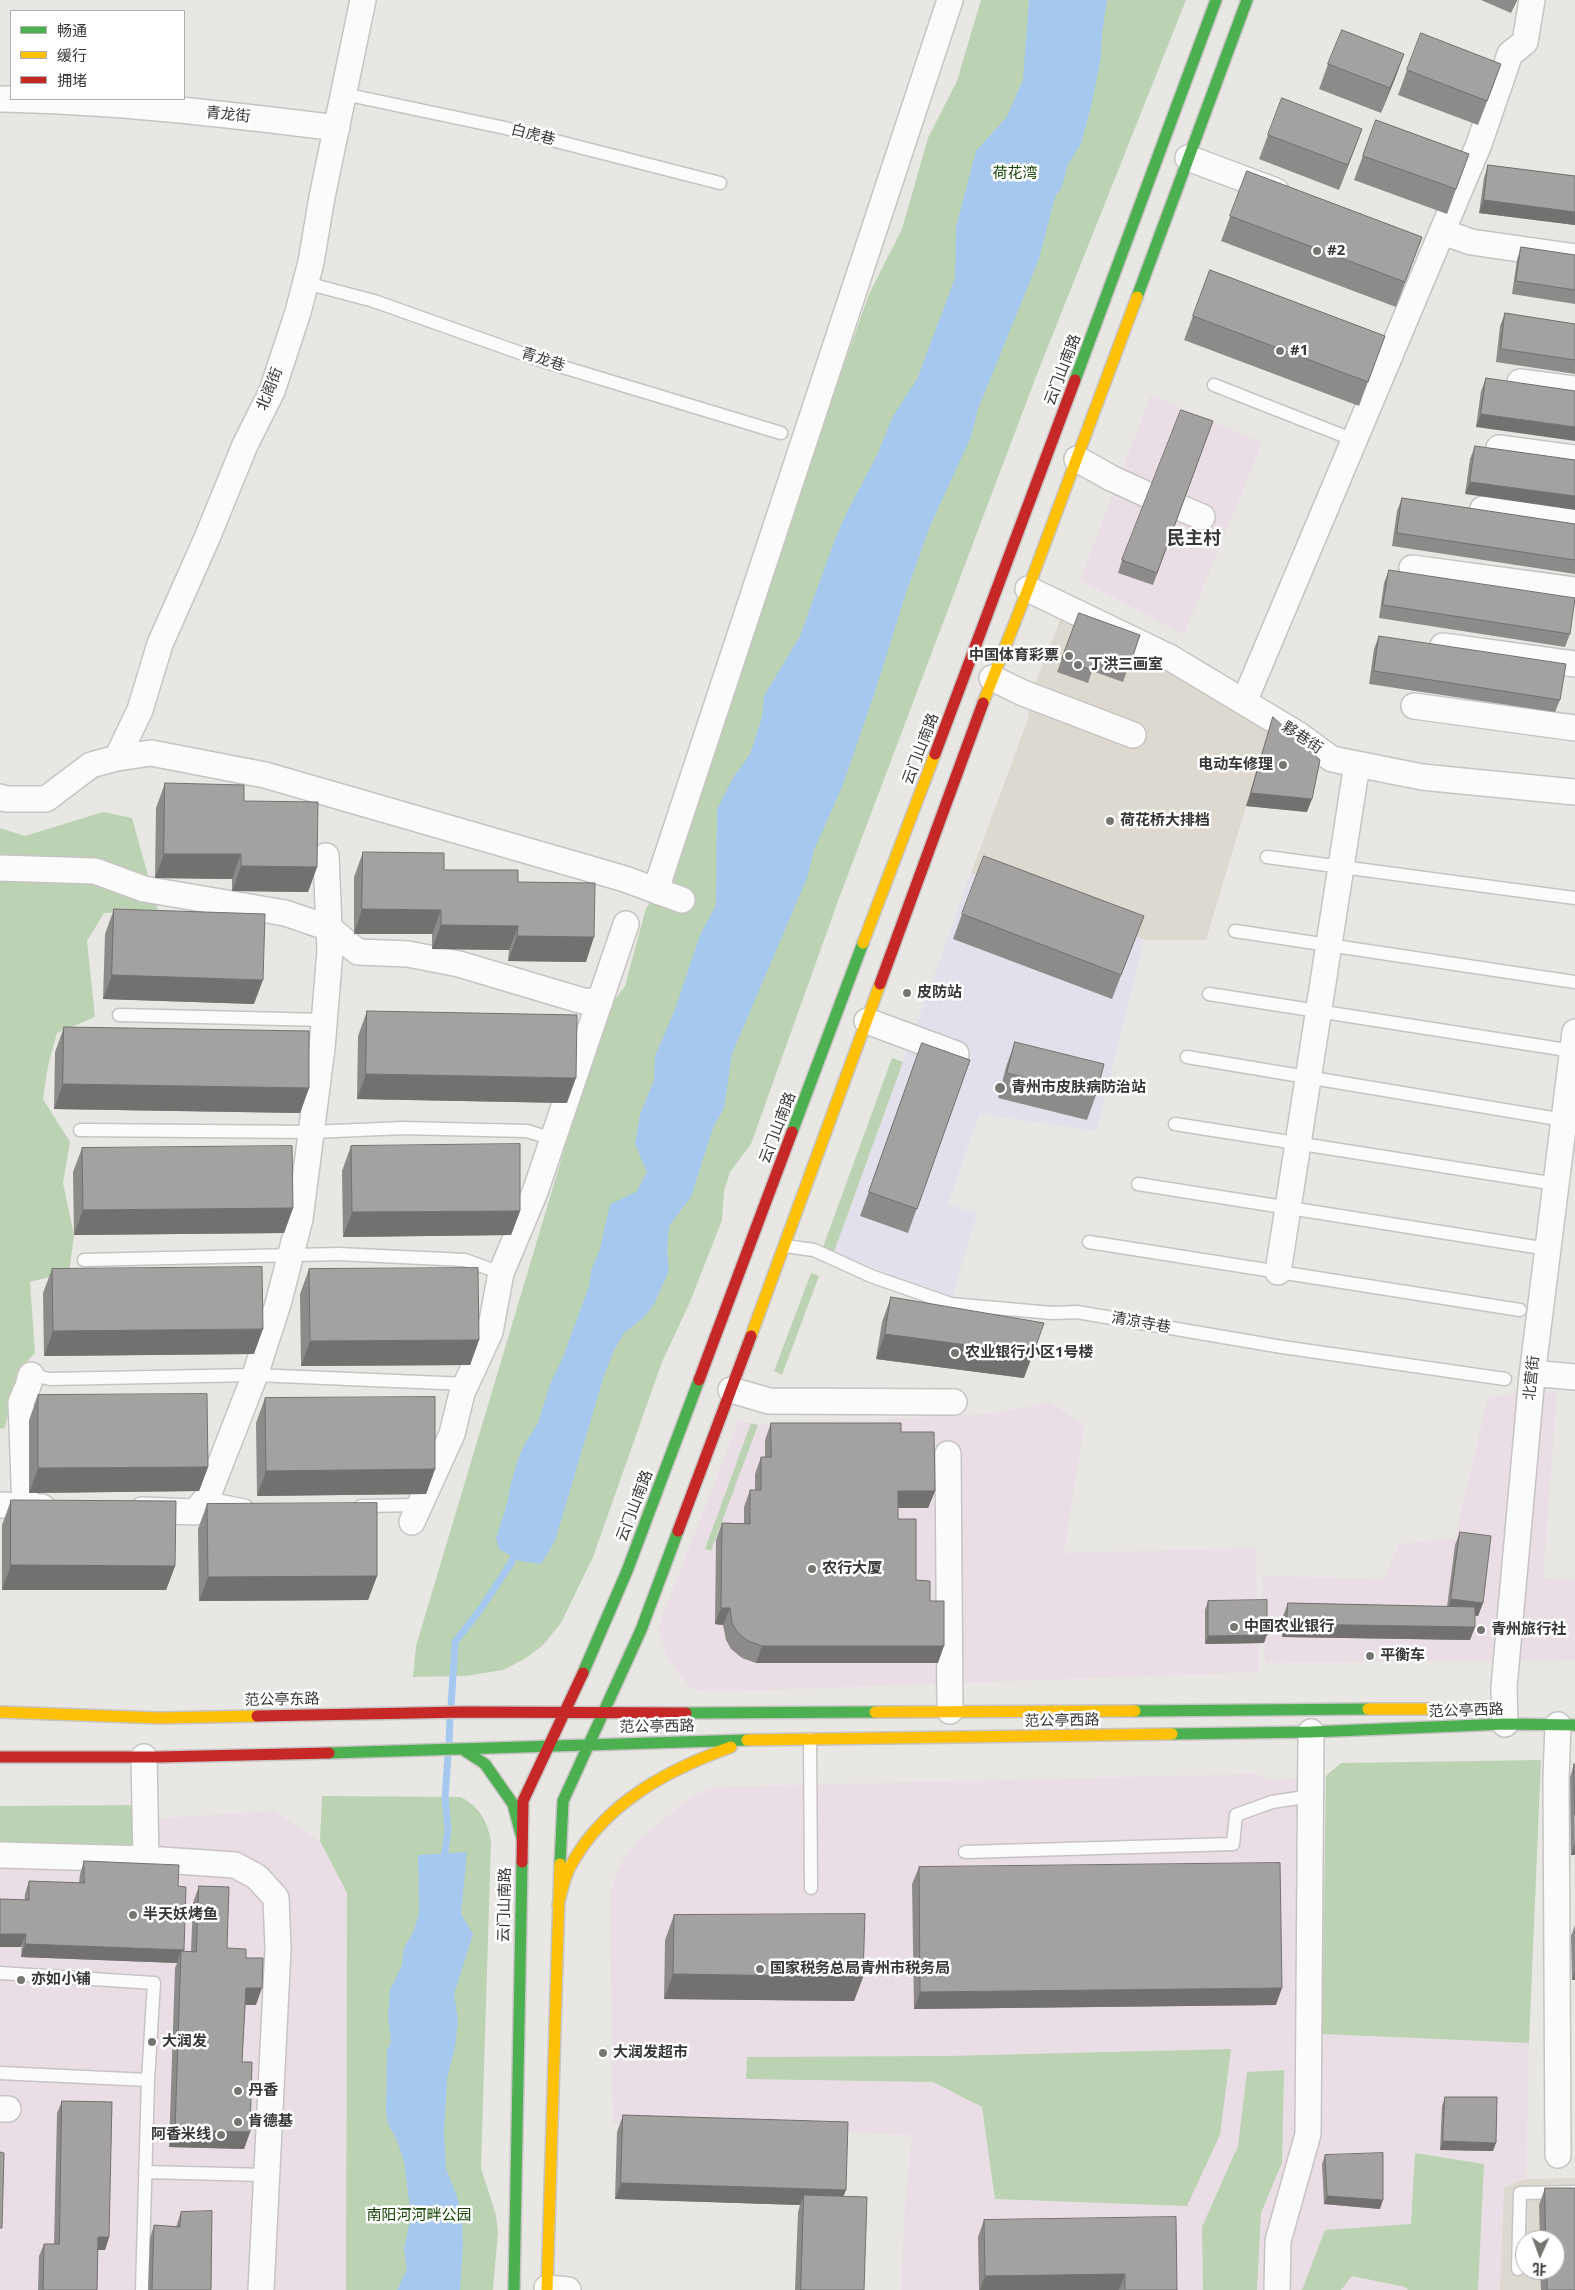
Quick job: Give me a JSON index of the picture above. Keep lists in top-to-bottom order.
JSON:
{
  "streets": {
    "main road": ["云门山南路", "范公亭东路", "范公亭西路"],
    "street": [
      "青龙街",
      "北阁街",
      "夥巷街",
      "北营街"
    ],
    "lane": ["白虎巷", "青龙巷", "清凉寺巷"]
  },
  "crossings": [
    ["青龙街", "北阁街"],
    ["白虎巷", "北阁街"],
    ["青龙巷", "北阁街"],
    ["云门山南路", "范公亭东路"],
    ["云门山南路", "范公亭西路"],
    ["北营街", "范公亭西路"],
    ["范公亭东路", "范公亭西路"]
  ],
  "districts": ["民主村"],
  "parks": ["荷花湾", "南阳河河畔公园"],
  "places": [
    "#2",
    "#1",
    "中国体育彩票",
    "丁洪三画室",
    "电动车修理",
    "荷花桥大排档",
    "皮防站",
    "青州市皮肤病防治站",
    "农业银行小区1号楼",
    "农行大厦",
    "中国农业银行",
    "青州旅行社",
    "平衡车",
    "半天妖烤鱼",
    "国家税务总局青州市税务局",
    "亦如小铺",
    "大润发",
    "大润发超市",
    "丹香",
    "肯德基",
    "阿香米线"
  ],
  "legend": ["畅通", "缓行", "拥堵"],
  "north": "bottom"
}
